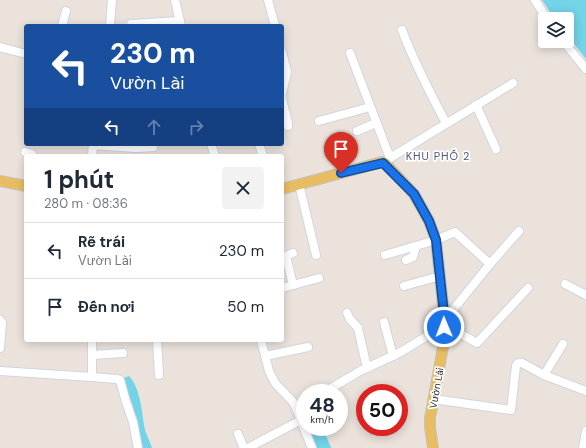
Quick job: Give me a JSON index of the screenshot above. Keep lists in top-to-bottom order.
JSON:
{
  "streets": {
    "main road": ["Vườn Lài"]
  },
  "districts": ["KHU PHỐ 2"],
  "page": {
    "turn": ["230 m", "Vườn Lài"],
    "heading": ["1 phút", "280 m · 08:36"],
    "list": [
      {
        "name": "Rẽ trái",
        "note": "Vườn Lài",
        "value": "230 m"
      },
      {
        "name": "Đến nơi",
        "value": "50 m"
      }
    ],
    "speed": "48 km/h",
    "limit": "50"
  }
}
